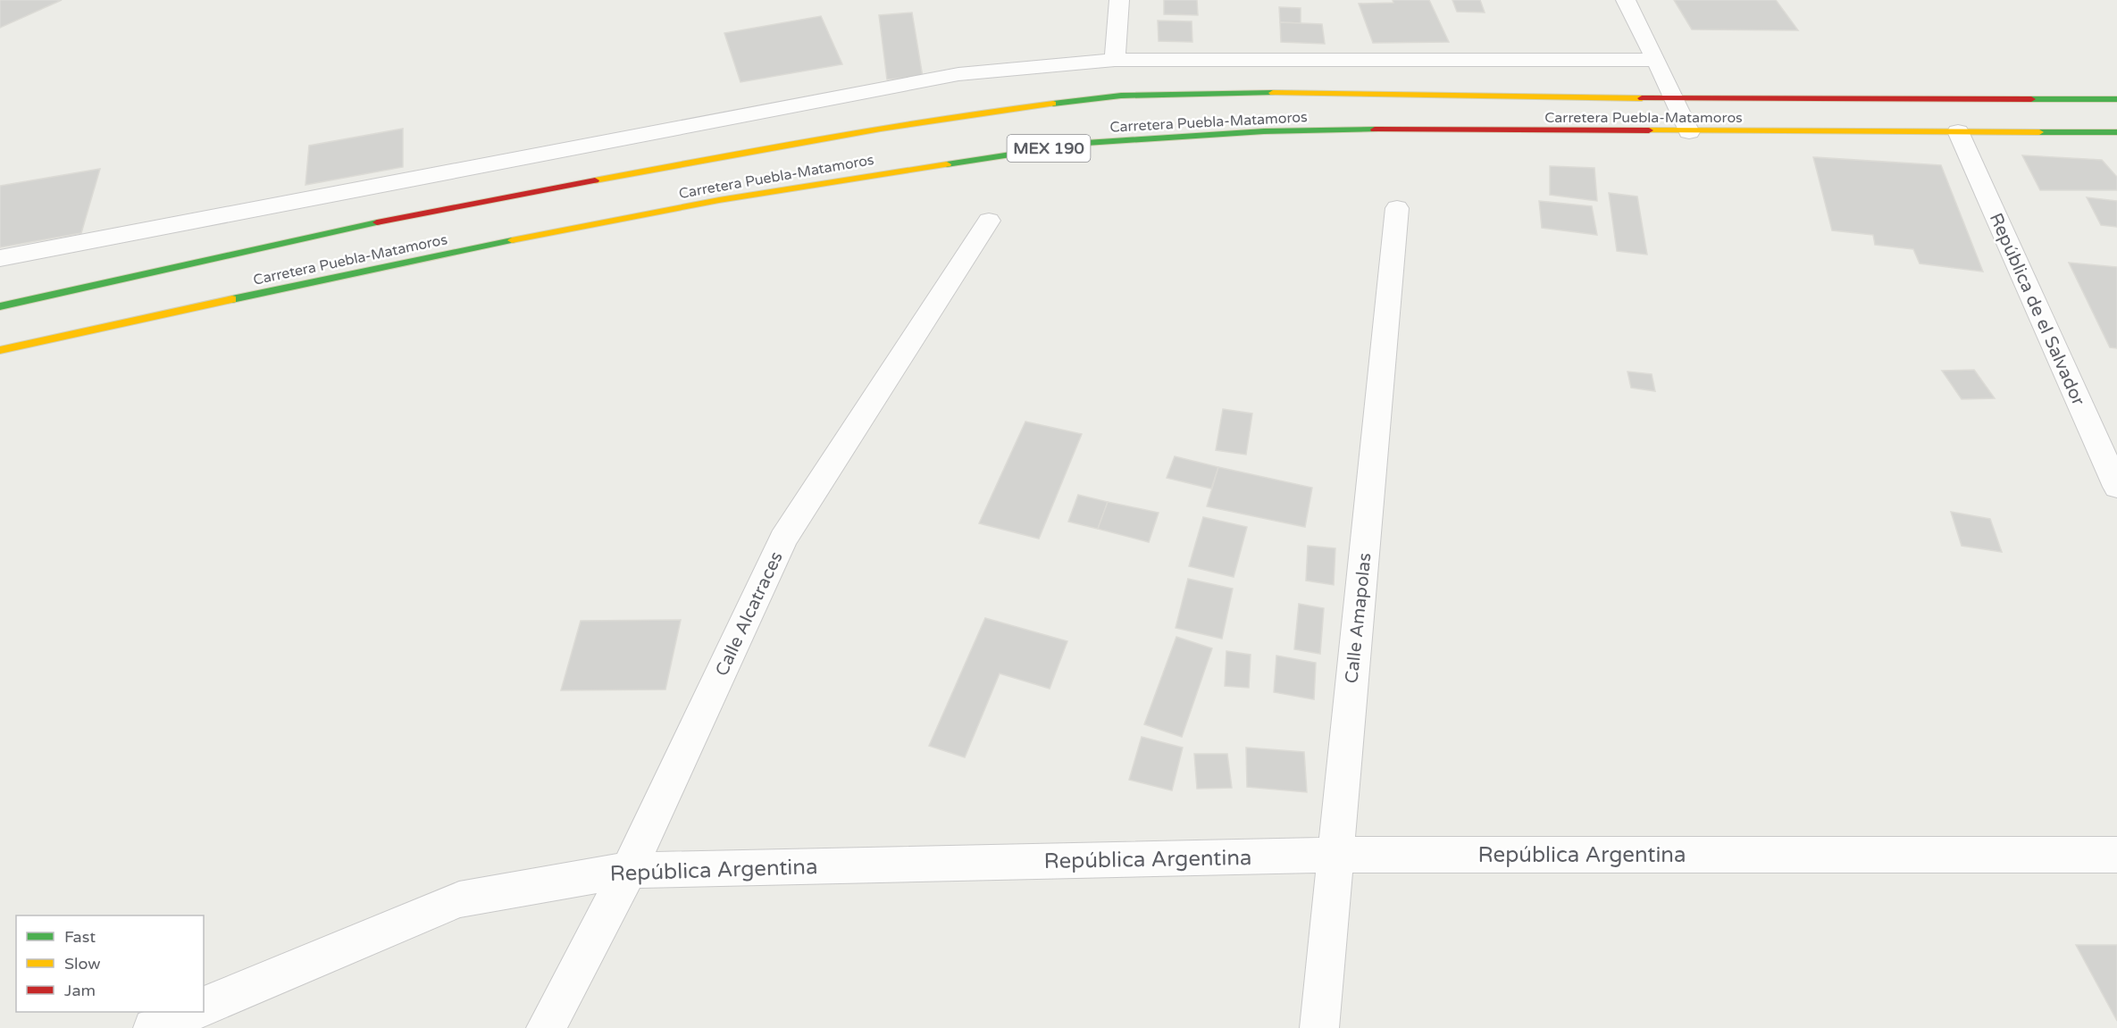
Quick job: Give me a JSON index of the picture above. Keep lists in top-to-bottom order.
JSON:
{
  "streets": {
    "main road": ["Carretera Puebla-Matamoros", "MEX 190"],
    "street": [
      "República de el Salvador",
      "Calle Alcatraces",
      "Calle Amapolas",
      "República Argentina"
    ]
  },
  "crossings": [
    ["Carretera Puebla-Matamoros", "República de el Salvador"],
    ["Calle Alcatraces", "República Argentina"],
    ["Calle Amapolas", "República Argentina"]
  ],
  "legend": ["Fast", "Slow", "Jam"]
}
